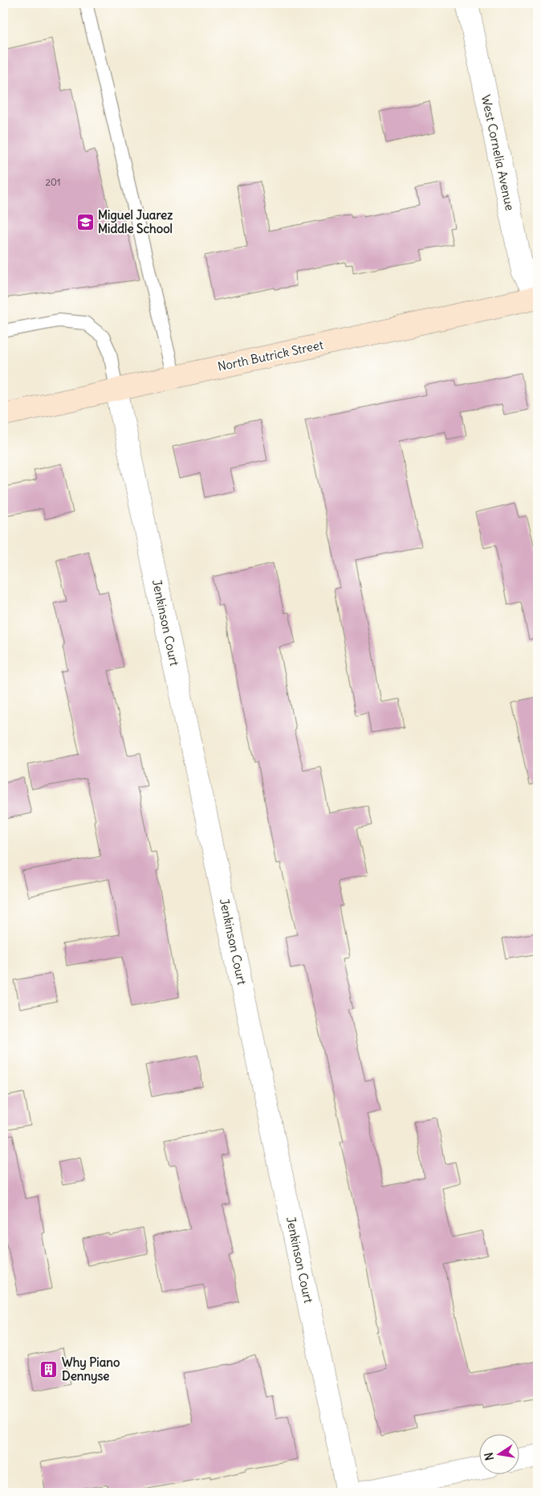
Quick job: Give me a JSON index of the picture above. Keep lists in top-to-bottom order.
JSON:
{
  "streets": {
    "street": ["West Cornelia Avenue", "North Butrick Street", "Jenkinson Court"]
  },
  "crossings": [
    ["West Cornelia Avenue", "North Butrick Street"],
    ["North Butrick Street", "Jenkinson Court"]
  ],
  "places": {
    "school or university": ["Miguel Juarez Middle School"],
    "building": ["Why Piano Dennyse"]
  },
  "house_numbers": ["201"],
  "north": "left"
}
